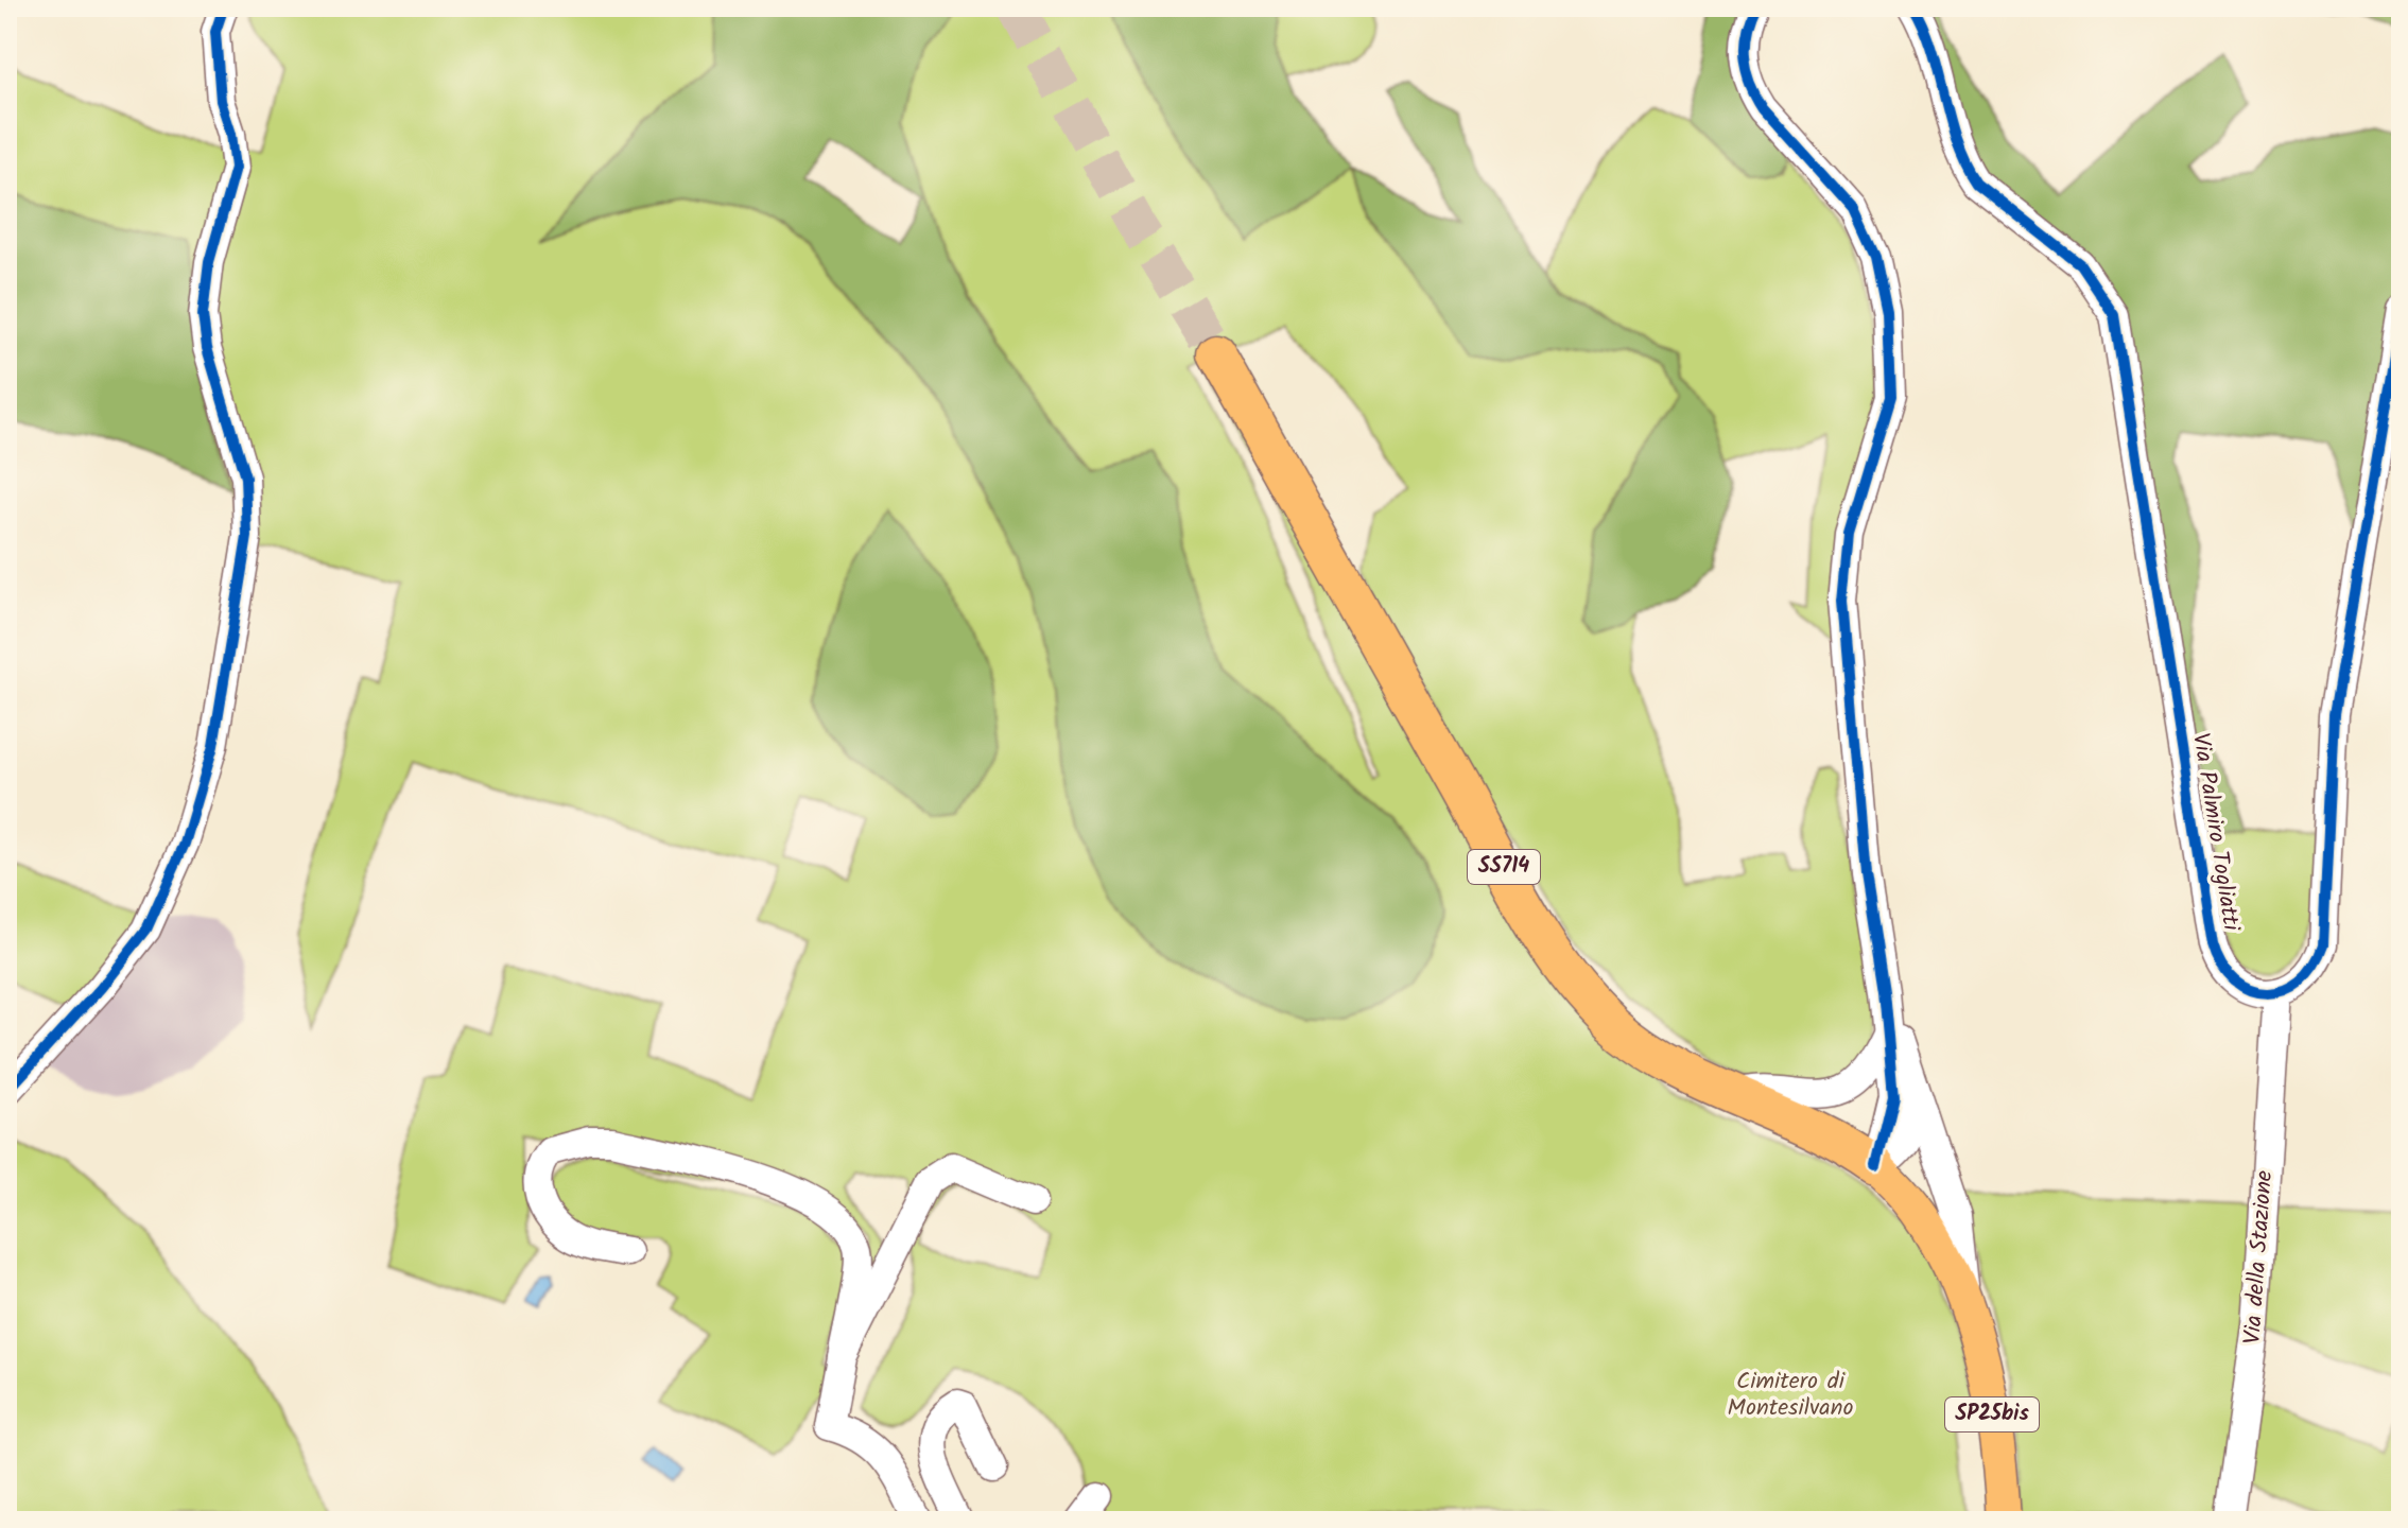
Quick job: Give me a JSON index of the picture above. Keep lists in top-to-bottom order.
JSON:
{
  "streets": {
    "highway": ["SS714"],
    "main road": ["SP25bis"],
    "street": ["Via Palmiro Togliatti", "Via della Stazione"]
  },
  "crossings": [
    ["Via Palmiro Togliatti", "Via della Stazione"],
    ["SS714", "SP25bis"]
  ],
  "parks": ["Cimitero di Montesilvano"]
}
